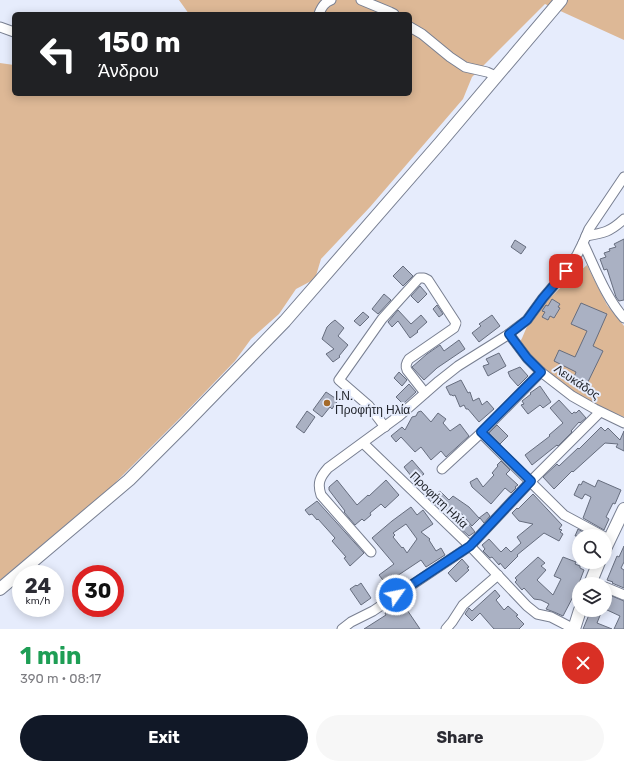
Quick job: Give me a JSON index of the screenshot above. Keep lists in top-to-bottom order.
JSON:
{
  "streets": {
    "street": ["Λευκάδος", "Προφήτη Ηλία"]
  },
  "places": ["Ι.Ν. Προφήτη Ηλία"],
  "page": {
    "turn": ["150 m", "Άνδρου"],
    "speed": "24 km/h",
    "limit": "30",
    "heading": ["1 min", "390 m · 08:17"],
    "buttons": ["Exit", "Share"]
  }
}
